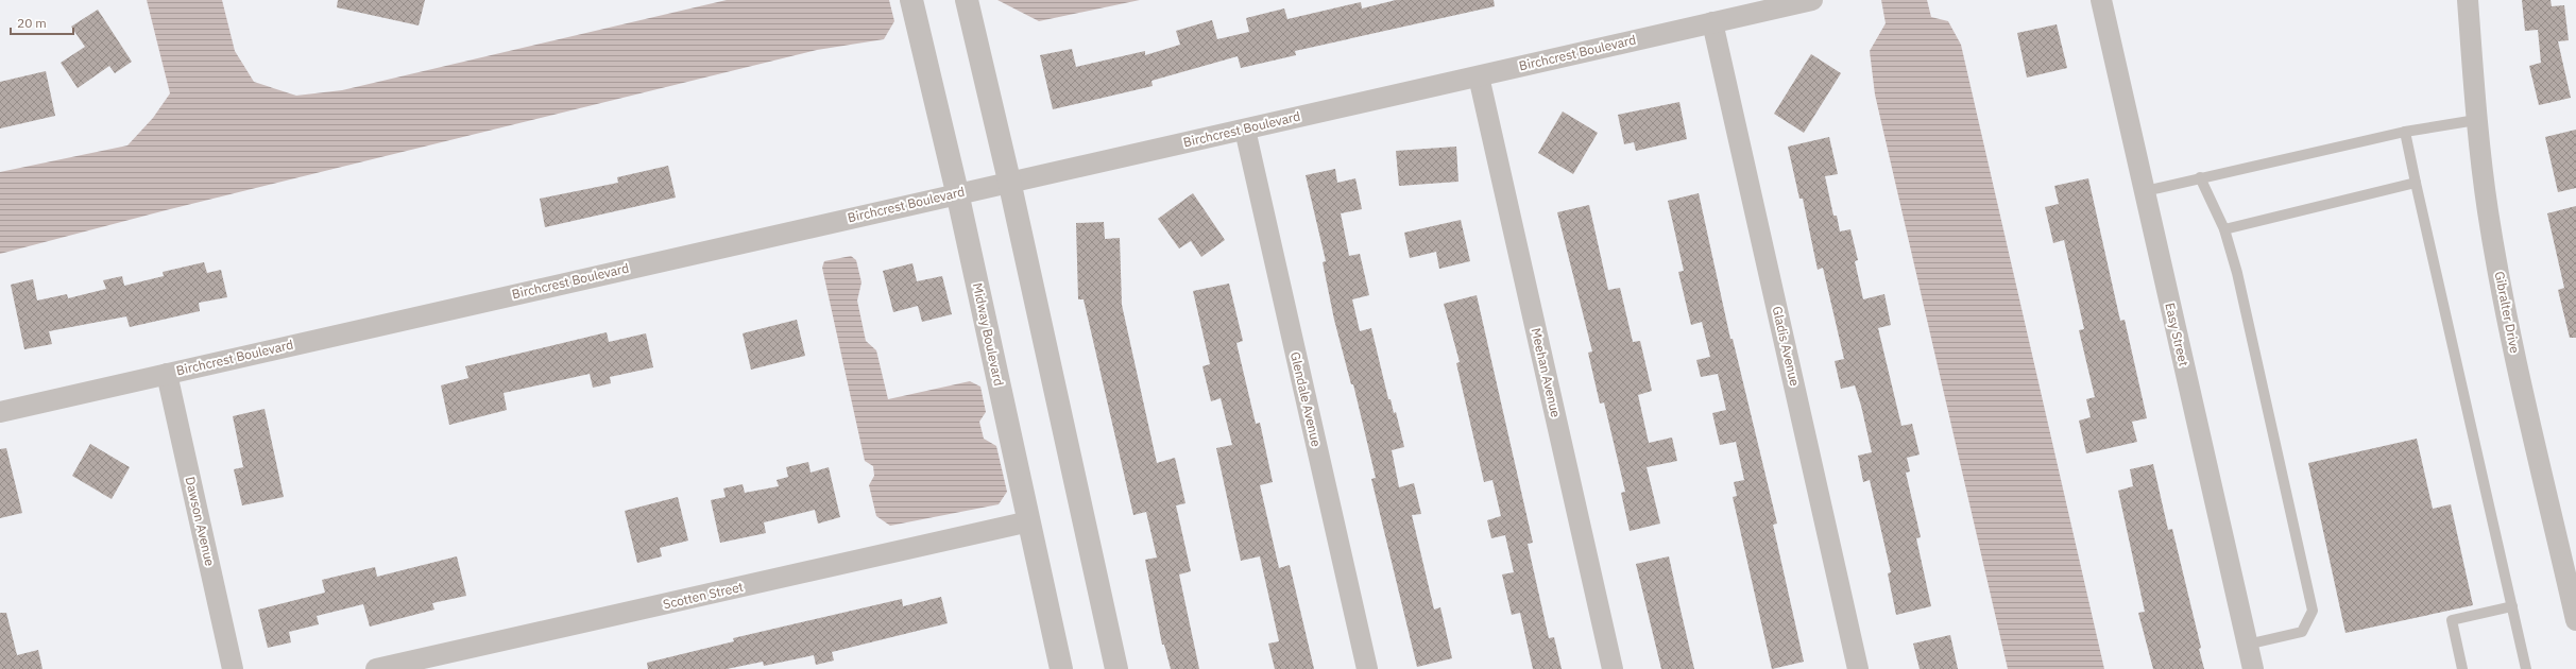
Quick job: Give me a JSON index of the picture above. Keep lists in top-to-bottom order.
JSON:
{
  "streets": {
    "street": [
      "Birchcrest Boulevard",
      "Gibralter Drive",
      "Midway Boulevard",
      "Easy Street",
      "Gladis Avenue",
      "Meehan Avenue",
      "Glendale Avenue",
      "Dawson Avenue",
      "Scotten Street"
    ]
  },
  "crossings": [
    ["Birchcrest Boulevard", "Midway Boulevard"],
    ["Birchcrest Boulevard", "Gladis Avenue"],
    ["Birchcrest Boulevard", "Meehan Avenue"],
    ["Birchcrest Boulevard", "Glendale Avenue"],
    ["Birchcrest Boulevard", "Dawson Avenue"],
    ["Midway Boulevard", "Scotten Street"]
  ],
  "scale_bar": "20 m"
}
